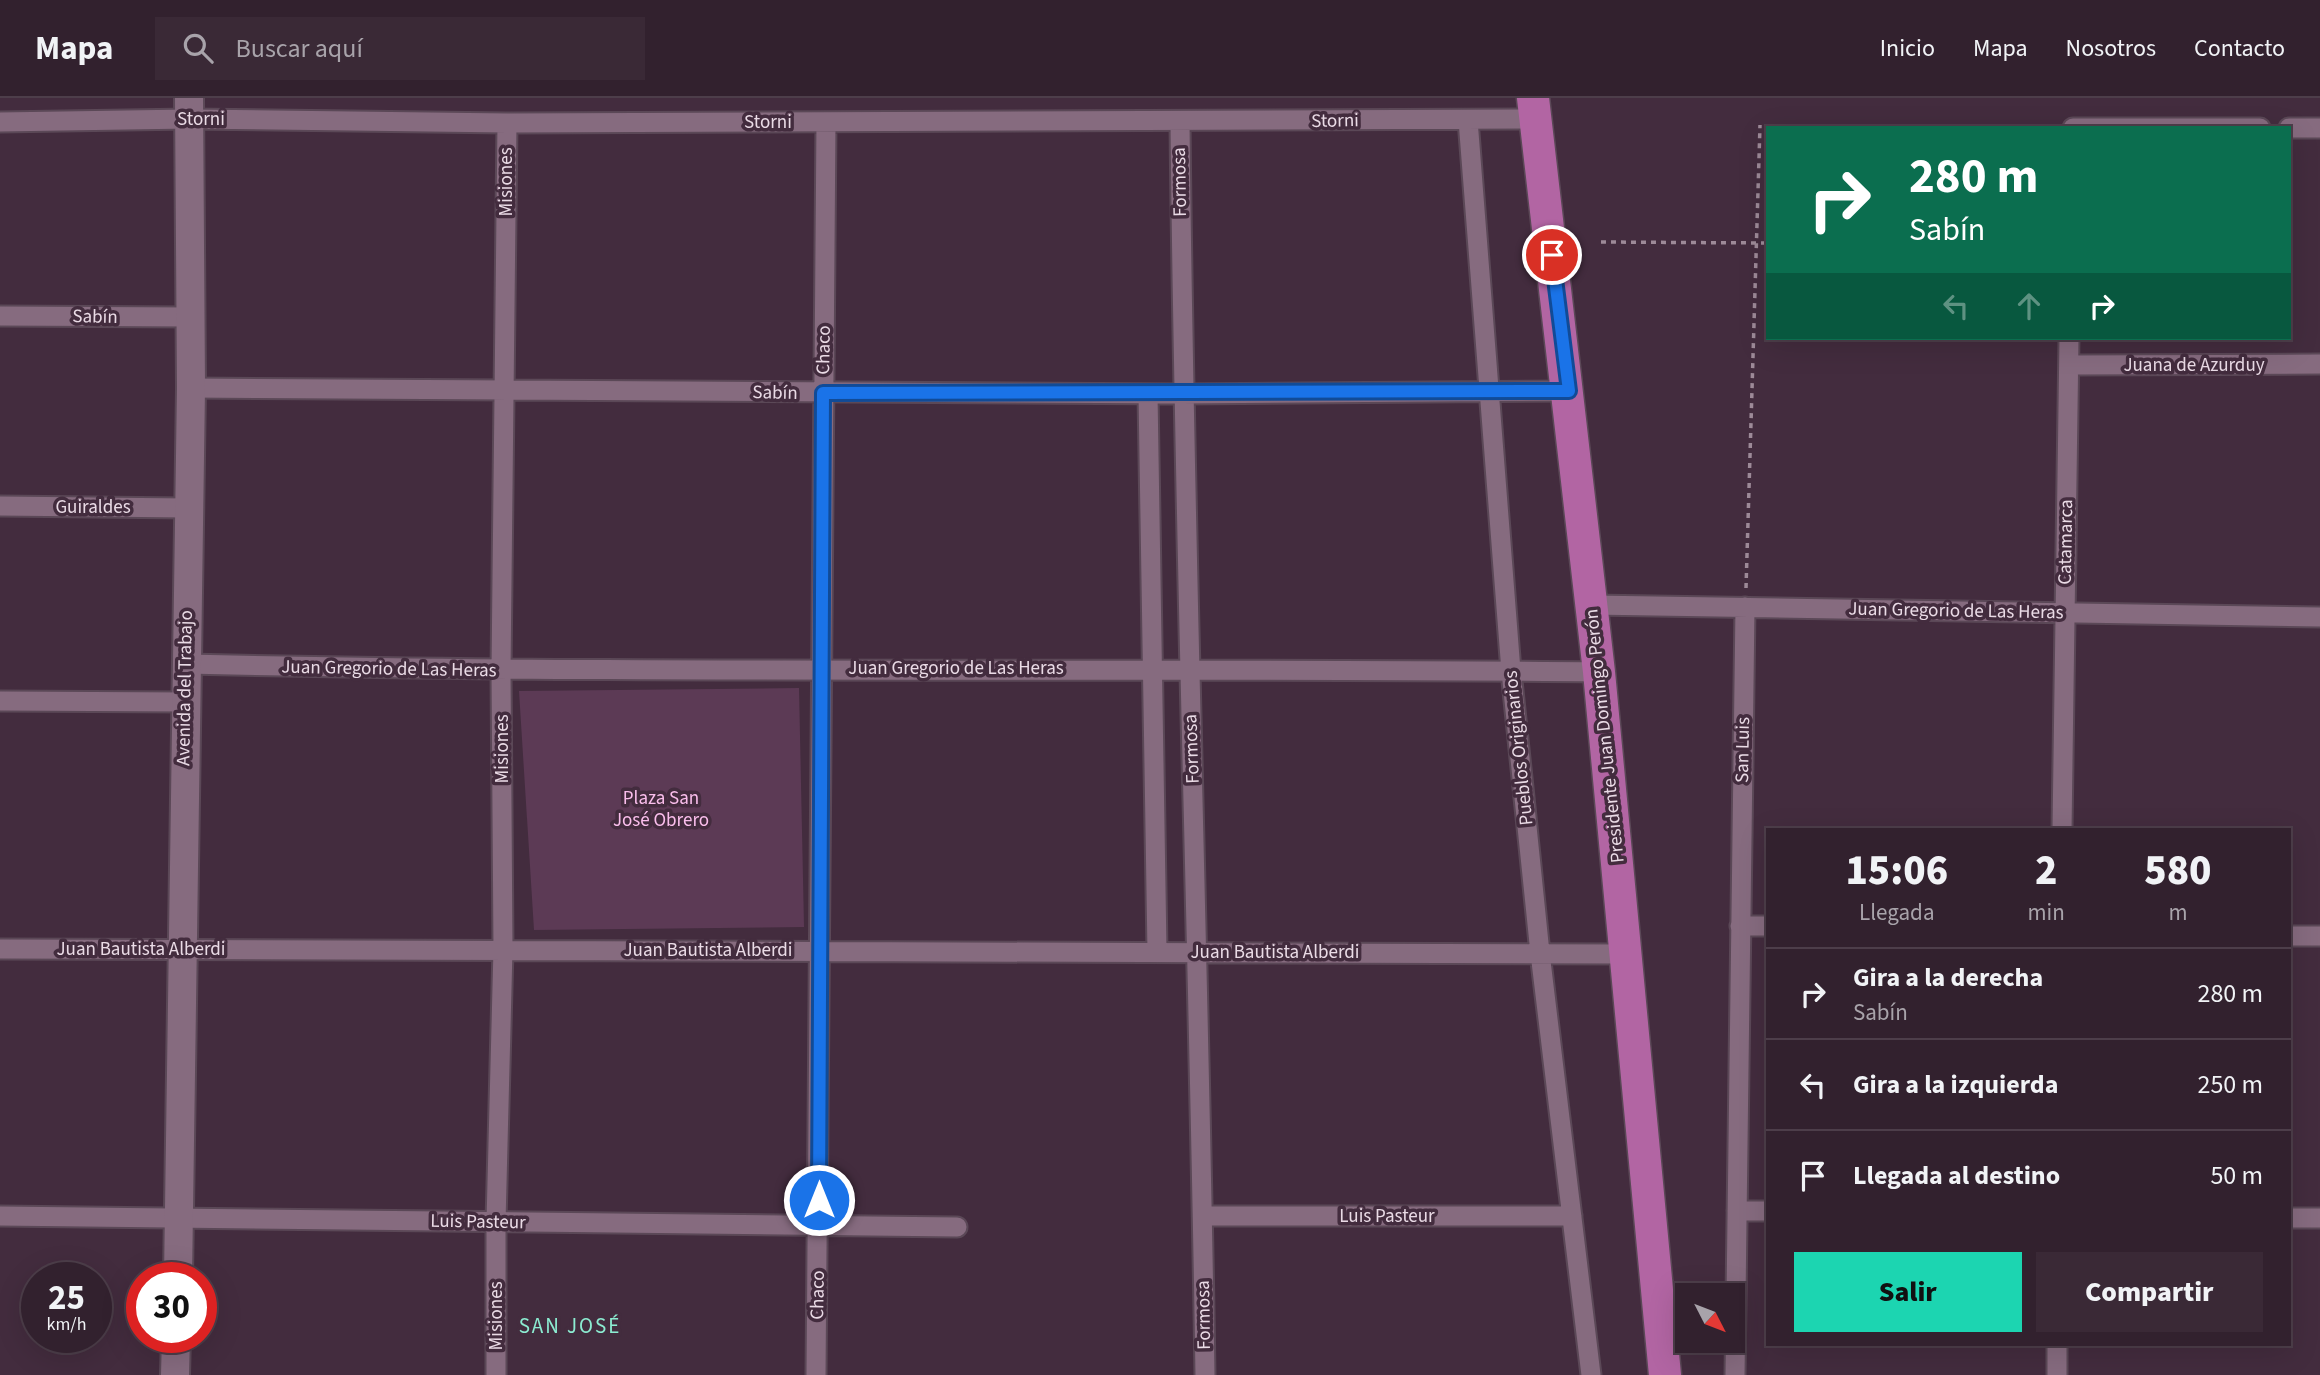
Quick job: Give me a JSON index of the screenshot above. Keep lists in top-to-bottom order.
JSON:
{
  "streets": {
    "main road": ["Avenida del Trabajo", "Presidente Juan Domingo Perón"],
    "street": [
      "Storni",
      "Misiones",
      "Formosa",
      "Sabín",
      "Chaco",
      "Juana de Azurduy",
      "Guiraldes",
      "Catamarca",
      "Juan Gregorio de Las Heras",
      "Pueblos Originarios",
      "San Luis",
      "Juan Bautista Alberdi",
      "Luis Pasteur"
    ]
  },
  "crossings": [
    ["Storni", "Misiones"],
    ["Storni", "Formosa"],
    ["Storni", "Chaco"],
    ["Storni", "Avenida del Trabajo"],
    ["Storni", "Presidente Juan Domingo Perón"],
    ["Storni", "Pueblos Originarios"],
    ["Misiones", "Sabín"],
    ["Misiones", "Juan Gregorio de Las Heras"],
    ["Misiones", "Juan Bautista Alberdi"],
    ["Misiones", "Luis Pasteur"],
    ["Formosa", "Sabín"],
    ["Formosa", "Juan Gregorio de Las Heras"],
    ["Formosa", "Juan Bautista Alberdi"],
    ["Formosa", "Luis Pasteur"],
    ["Sabín", "Chaco"],
    ["Sabín", "Avenida del Trabajo"],
    ["Sabín", "Presidente Juan Domingo Perón"],
    ["Sabín", "Pueblos Originarios"],
    ["Chaco", "Juan Gregorio de Las Heras"],
    ["Chaco", "Juan Bautista Alberdi"],
    ["Chaco", "Luis Pasteur"],
    ["Juana de Azurduy", "Catamarca"],
    ["Guiraldes", "Avenida del Trabajo"],
    ["Catamarca", "Juan Gregorio de Las Heras"],
    ["Juan Gregorio de Las Heras", "Avenida del Trabajo"],
    ["Juan Gregorio de Las Heras", "Presidente Juan Domingo Perón"],
    ["Juan Gregorio de Las Heras", "Pueblos Originarios"],
    ["Juan Gregorio de Las Heras", "San Luis"],
    ["Avenida del Trabajo", "Juan Bautista Alberdi"],
    ["Avenida del Trabajo", "Luis Pasteur"],
    ["Presidente Juan Domingo Perón", "Juan Bautista Alberdi"],
    ["Pueblos Originarios", "Juan Bautista Alberdi"],
    ["Pueblos Originarios", "Luis Pasteur"]
  ],
  "districts": ["SAN JOSÉ"],
  "parks": ["Plaza San José Obrero"],
  "north": "bottom right",
  "page": {
    "header": "Mapa",
    "search": "Buscar aquí",
    "nav": [
      "Inicio",
      "Mapa",
      "Nosotros",
      "Contacto"
    ],
    "turn": ["280 m", "Sabín"],
    "eta": [
      "15:06",
      "Llegada",
      "2",
      "min",
      "580",
      "m"
    ],
    "list": [
      {
        "name": "Gira a la derecha",
        "note": "Sabín",
        "value": "280 m"
      },
      {
        "name": "Gira a la izquierda",
        "value": "250 m"
      },
      {
        "name": "Llegada al destino",
        "value": "50 m"
      }
    ],
    "buttons": ["Salir", "Compartir"],
    "speed": "25 km/h",
    "limit": "30"
  }
}
